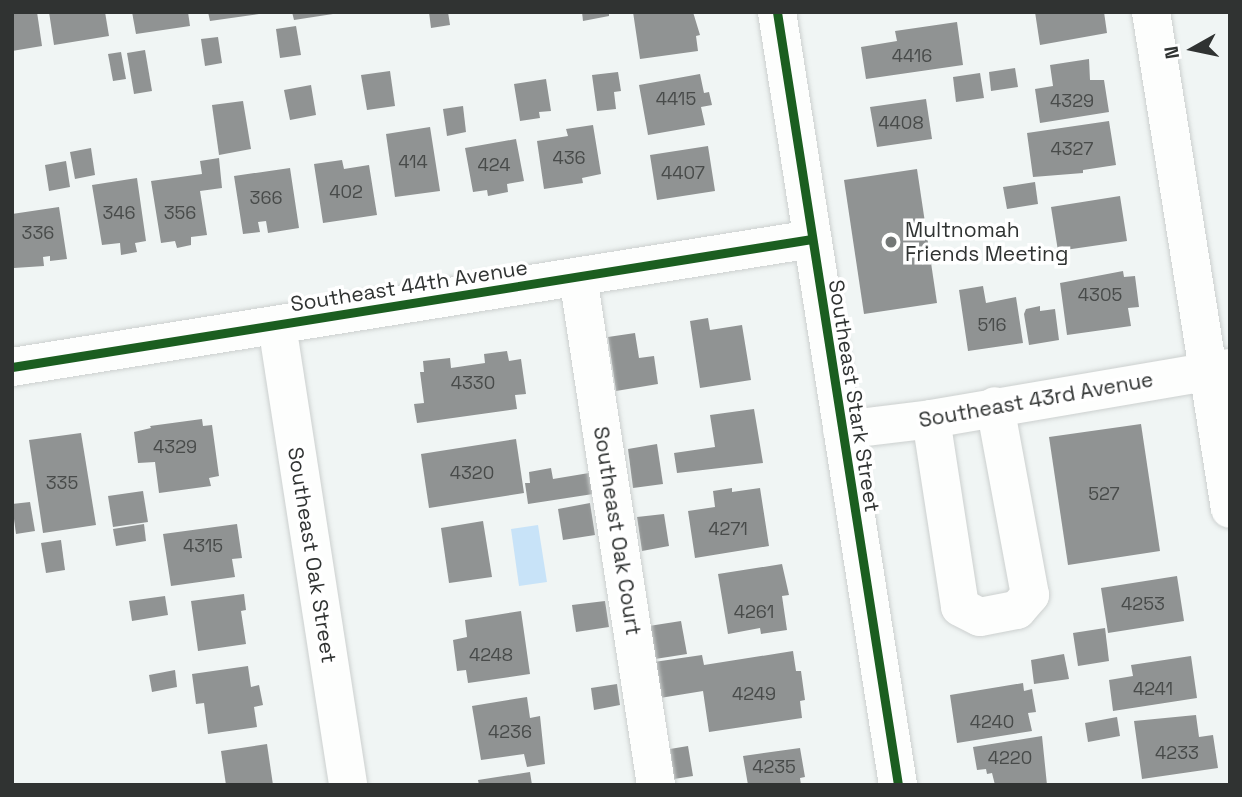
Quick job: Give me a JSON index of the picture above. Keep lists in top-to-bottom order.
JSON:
{
  "streets": {
    "street": [
      "Southeast 44th Avenue",
      "Southeast Stark Street",
      "Southeast 43rd Avenue",
      "Southeast Oak Court",
      "Southeast Oak Street"
    ]
  },
  "crossings": [
    ["Southeast 44th Avenue", "Southeast Stark Street"],
    ["Southeast 44th Avenue", "Southeast Oak Court"],
    ["Southeast 44th Avenue", "Southeast Oak Street"],
    ["Southeast Stark Street", "Southeast 43rd Avenue"]
  ],
  "places": ["Multnomah Friends Meeting"],
  "house_numbers": [
    "4416",
    "4415",
    "4329",
    "4408",
    "4327",
    "436",
    "414",
    "424",
    "4407",
    "402",
    "366",
    "346",
    "356",
    "336",
    "4305",
    "516",
    "4330",
    "4329",
    "4320",
    "335",
    "527",
    "4271",
    "4315",
    "4253",
    "4261",
    "4248",
    "4241",
    "4249",
    "4240",
    "4236",
    "4233",
    "4220",
    "4235"
  ],
  "north": "left"
}
